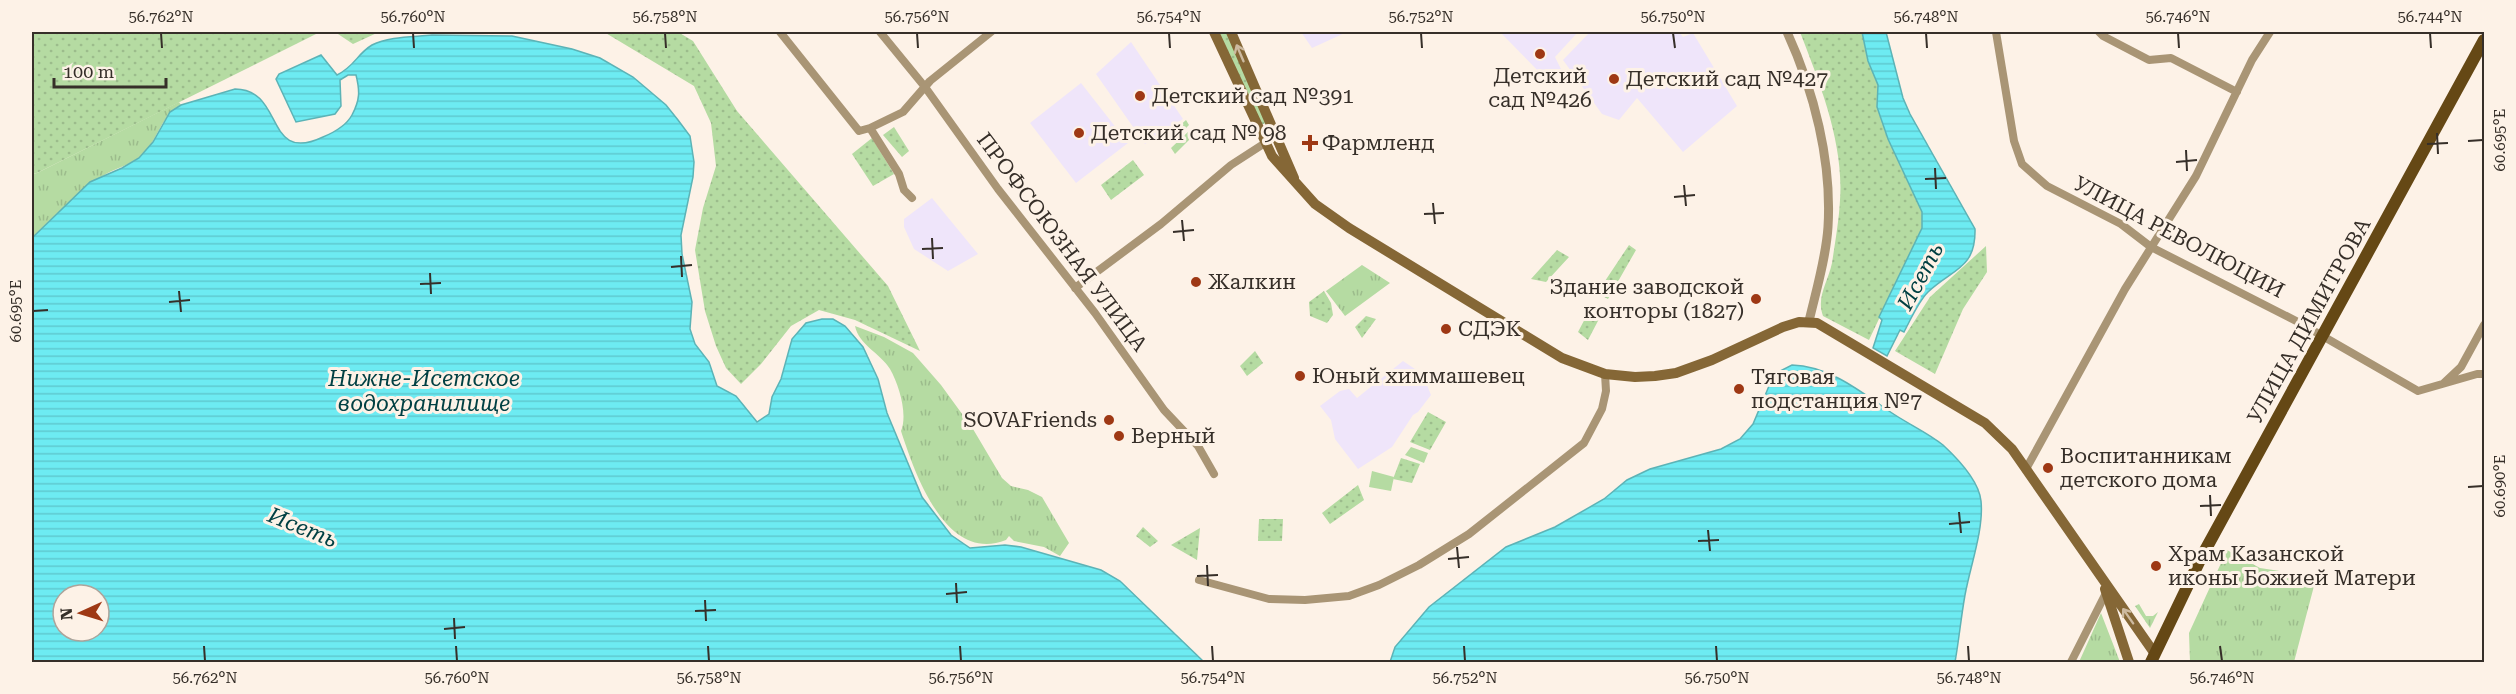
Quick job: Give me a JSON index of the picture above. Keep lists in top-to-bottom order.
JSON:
{
  "streets": {
    "main road": ["УЛИЦА ДИМИТРОВА"],
    "street": ["УЛИЦА РЕВОЛЮЦИИ", "ПРОФСОЮЗНАЯ УЛИЦА"]
  },
  "crossings": [
    ["УЛИЦА РЕВОЛЮЦИИ", "УЛИЦА ДИМИТРОВА"]
  ],
  "water": ["Исеть", "Нижне-Исетское водохранилище"],
  "places": {
    "other": [
      "Детский сад №426",
      "Детский сад №427",
      "Детский сад №391",
      "Детский сад № 98",
      "Жалкин",
      "Здание заводской конторы (1827)",
      "СДЭК",
      "Юный химмашевец",
      "Тяговая подстанция №7",
      "SOVAFriends",
      "Верный",
      "Воспитанникам детского дома",
      "Храм Казанской иконы Божией Матери"
    ],
    "health": ["Фармленд"]
  },
  "scale_bar": "100 m",
  "north": "left",
  "coordinates": [
    "56.762°N",
    "56.760°N",
    "56.758°N",
    "56.756°N",
    "56.754°N",
    "56.752°N",
    "56.750°N",
    "56.748°N",
    "56.746°N",
    "56.744°N",
    "60.695°E",
    "60.690°E"
  ]
}
